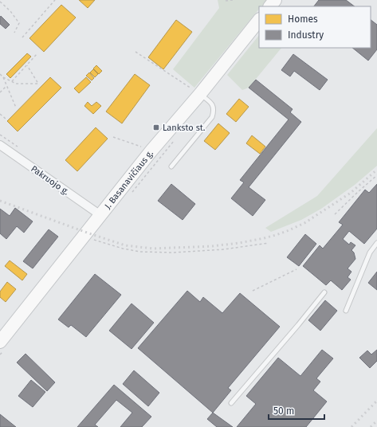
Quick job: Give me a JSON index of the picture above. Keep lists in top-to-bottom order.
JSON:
{
  "streets": {
    "main road": ["J. Basanavičiaus g."],
    "street": ["Pakruojo g."]
  },
  "crossings": [
    ["J. Basanavičiaus g.", "Pakruojo g."]
  ],
  "places": {
    "transit": ["Lanksto st."]
  },
  "legend": ["Homes", "Industry"],
  "scale_bar": "50 m"
}
